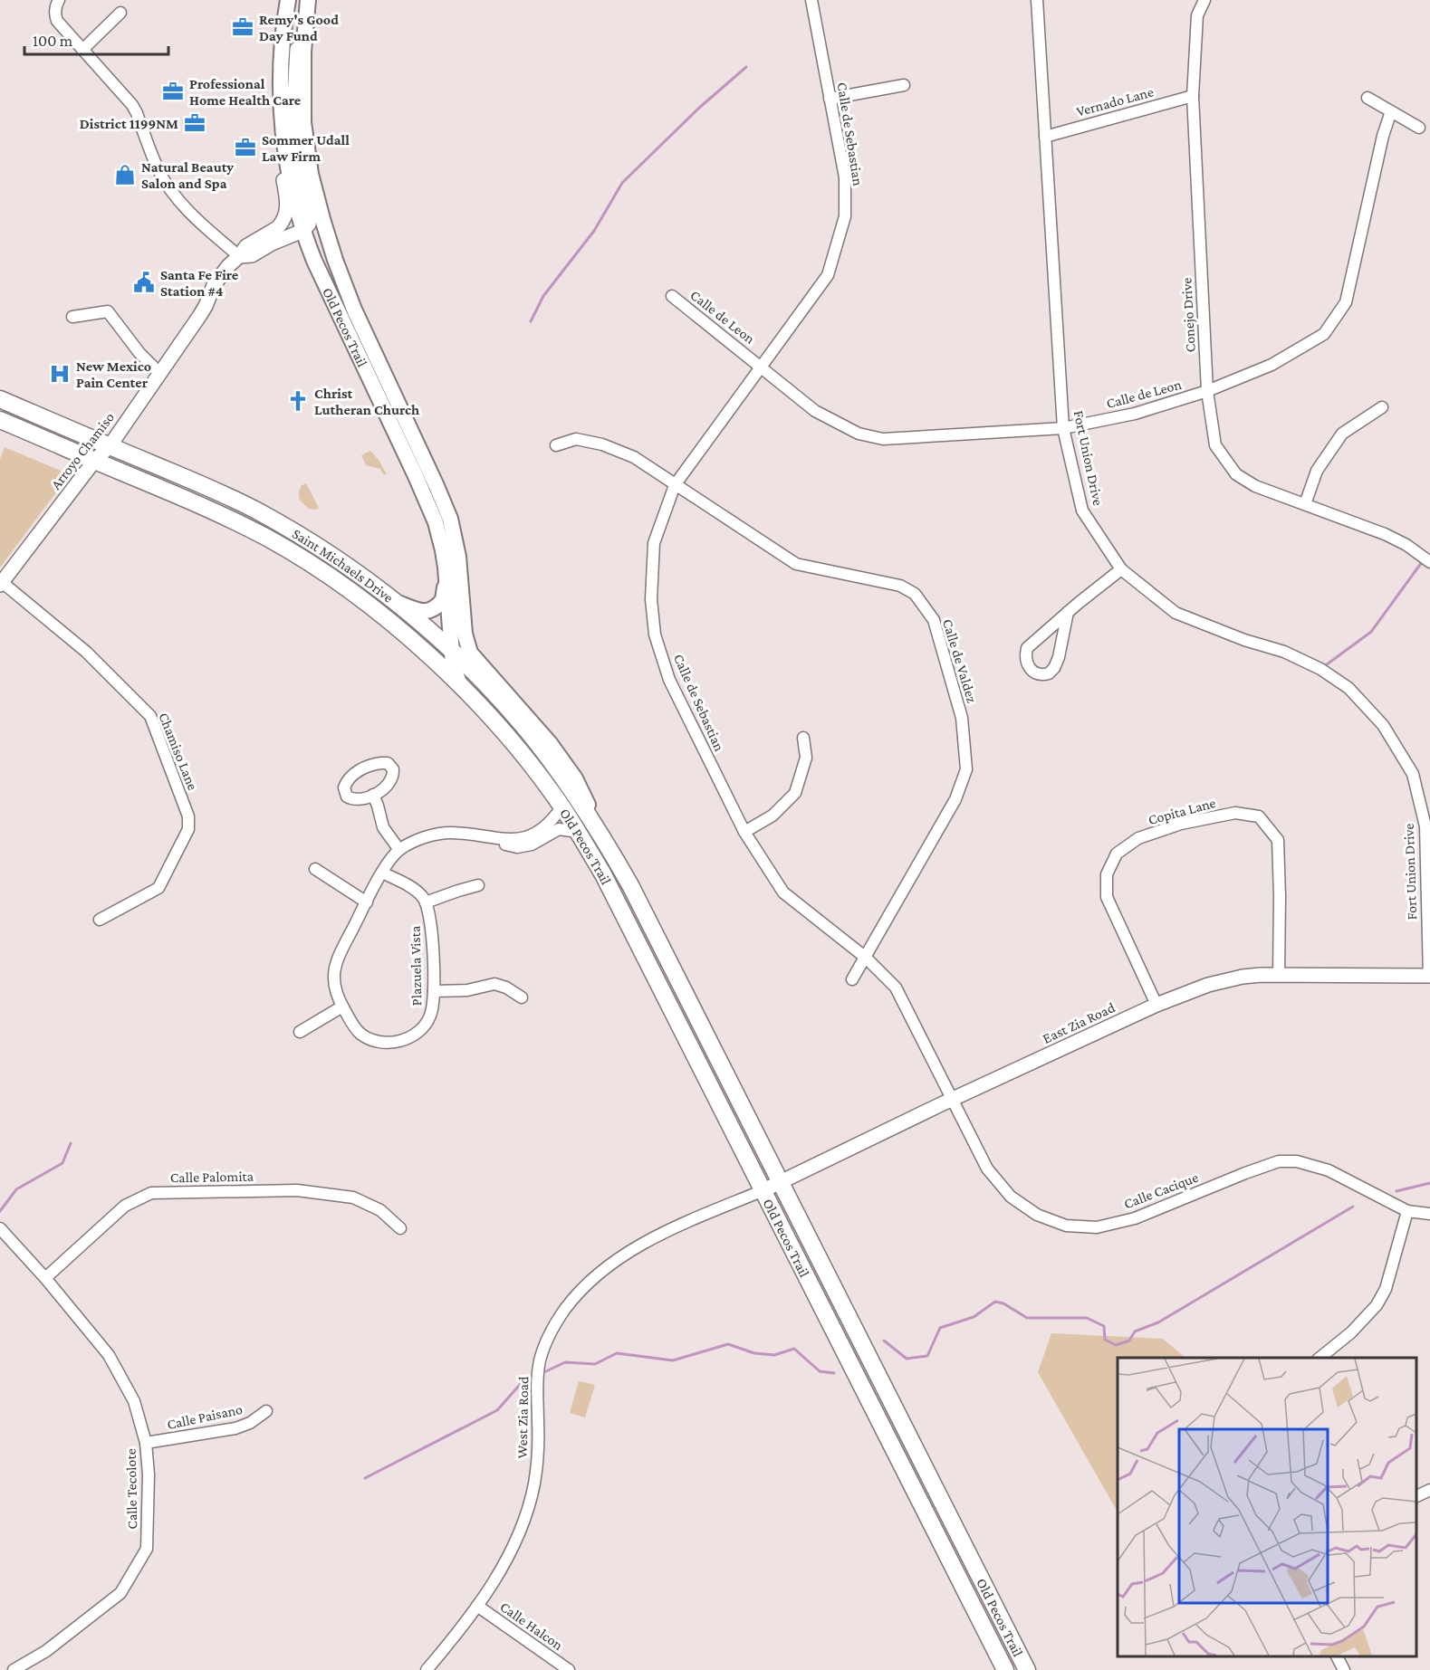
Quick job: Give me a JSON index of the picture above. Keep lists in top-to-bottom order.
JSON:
{
  "streets": {
    "main road": ["Old Pecos Trail", "Saint Michaels Drive"],
    "street": [
      "Vernado Lane",
      "Calle de Sebastian",
      "Conejo Drive",
      "Calle de Leon",
      "Arroyo Chamiso",
      "Fort Union Drive",
      "Calle de Valdez",
      "Chamiso Lane",
      "Copita Lane",
      "Plazuela Vista",
      "East Zia Road",
      "Calle Palomita",
      "Calle Cacique",
      "Calle Paisano",
      "West Zia Road",
      "Calle Tecolote",
      "Calle Halcon"
    ]
  },
  "crossings": [
    ["Vernado Lane", "Conejo Drive"],
    ["Vernado Lane", "Fort Union Drive"],
    ["Calle de Sebastian", "Calle de Leon"],
    ["Calle de Sebastian", "Calle de Valdez"],
    ["Calle de Sebastian", "East Zia Road"],
    ["Calle de Sebastian", "Calle Cacique"],
    ["Conejo Drive", "Calle de Leon"],
    ["Calle de Leon", "Fort Union Drive"],
    ["Old Pecos Trail", "Arroyo Chamiso"],
    ["Old Pecos Trail", "Saint Michaels Drive"],
    ["Old Pecos Trail", "Plazuela Vista"],
    ["Old Pecos Trail", "East Zia Road"],
    ["Old Pecos Trail", "West Zia Road"],
    ["Arroyo Chamiso", "Saint Michaels Drive"],
    ["Arroyo Chamiso", "Chamiso Lane"],
    ["Fort Union Drive", "East Zia Road"],
    ["Copita Lane", "East Zia Road"],
    ["East Zia Road", "Calle Cacique"],
    ["East Zia Road", "West Zia Road"],
    ["Calle Palomita", "Calle Tecolote"],
    ["Calle Paisano", "Calle Tecolote"],
    ["West Zia Road", "Calle Halcon"]
  ],
  "places": {
    "office": [
      "Remy's Good Day Fund",
      "Professional Home Health Care",
      "District 1199NM",
      "Sommer Udall Law Firm"
    ],
    "shop": ["Natural Beauty Salon and Spa"],
    "public building": ["Santa Fe Fire Station #4"],
    "hospital": ["New Mexico Pain Center"],
    "church": ["Christ Lutheran Church"]
  },
  "scale_bar": "100 m"
}
